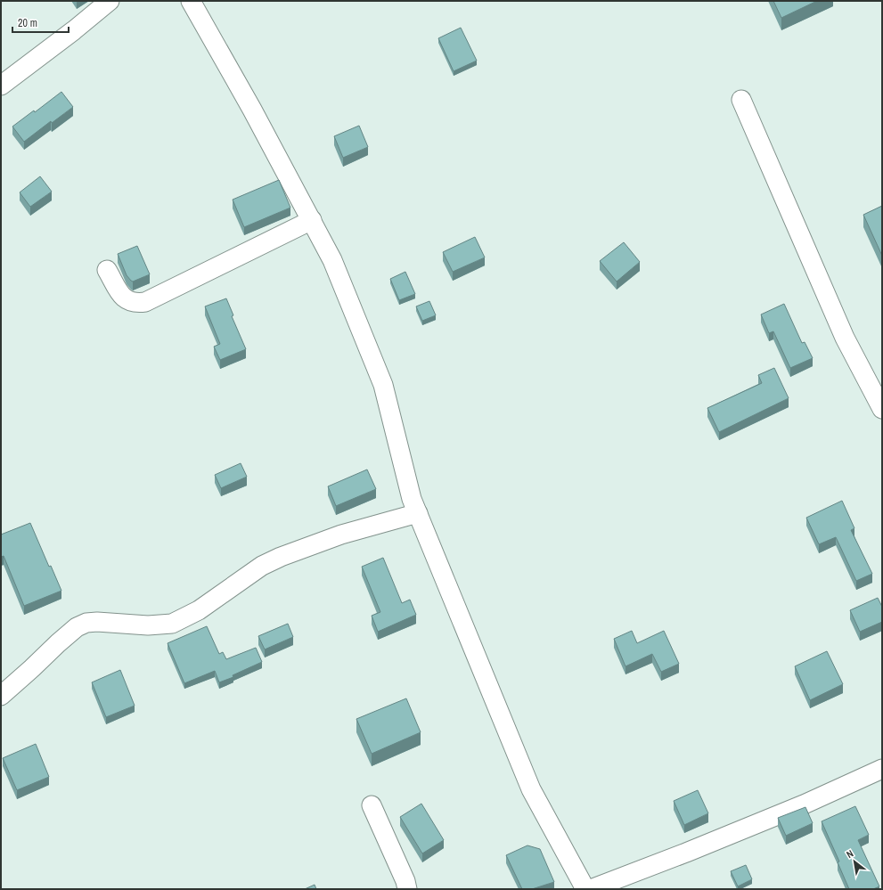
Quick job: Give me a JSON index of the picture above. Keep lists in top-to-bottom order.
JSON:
{
  "scale_bar": "20 m",
  "north": "top left"
}
